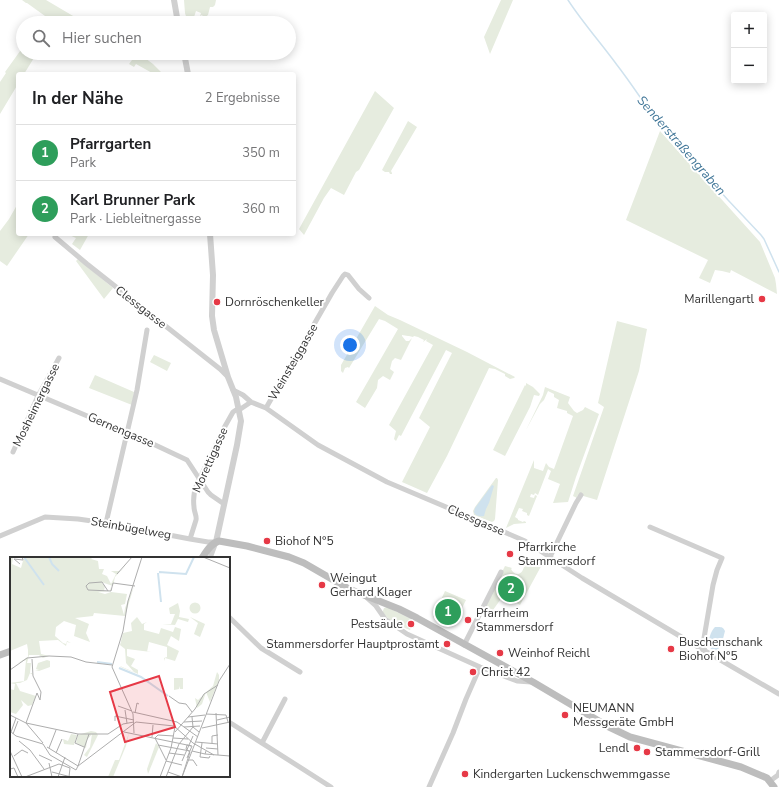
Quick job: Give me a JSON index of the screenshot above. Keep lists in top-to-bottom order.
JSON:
{
  "streets": {
    "street": [
      "Clessgasse",
      "Weinsteiggasse",
      "Mosheimergasse",
      "Gernengasse",
      "Morettigasse",
      "Steinbügelweg"
    ]
  },
  "crossings": [
    ["Clessgasse", "Weinsteiggasse"],
    ["Mosheimergasse", "Gernengasse"],
    ["Gernengasse", "Morettigasse"],
    ["Morettigasse", "Steinbügelweg"]
  ],
  "water": ["Senderstraßengraben"],
  "places": [
    "Marillengartl",
    "Dornröschenkeller",
    "Biohof N°5",
    "Pfarrkirche Stammersdorf",
    "Weingut Gerhard Klager",
    "Pfarrheim Stammersdorf",
    "Pestsäule",
    "Stammersdorfer Hauptprostamt",
    "Buschenschank Biohof N°5",
    "Weinhof Reichl",
    "Christ 42",
    "NEUMANN Messgeräte GmbH",
    "Lendl",
    "Stammersdorf-Grill",
    "Kindergarten Luckenschwemmgasse"
  ],
  "page": {
    "map_buttons": ["+", "−"],
    "search": "Hier suchen",
    "heading": ["In der Nähe", "2 Ergebnisse"],
    "list": [
      {
        "mark": "1",
        "name": "Pfarrgarten",
        "note": "Park",
        "value": "350 m"
      },
      {
        "mark": "2",
        "name": "Karl Brunner Park",
        "note": "Park · Liebleitnergasse",
        "value": "360 m"
      }
    ],
    "pins": ["2", "1"]
  }
}
